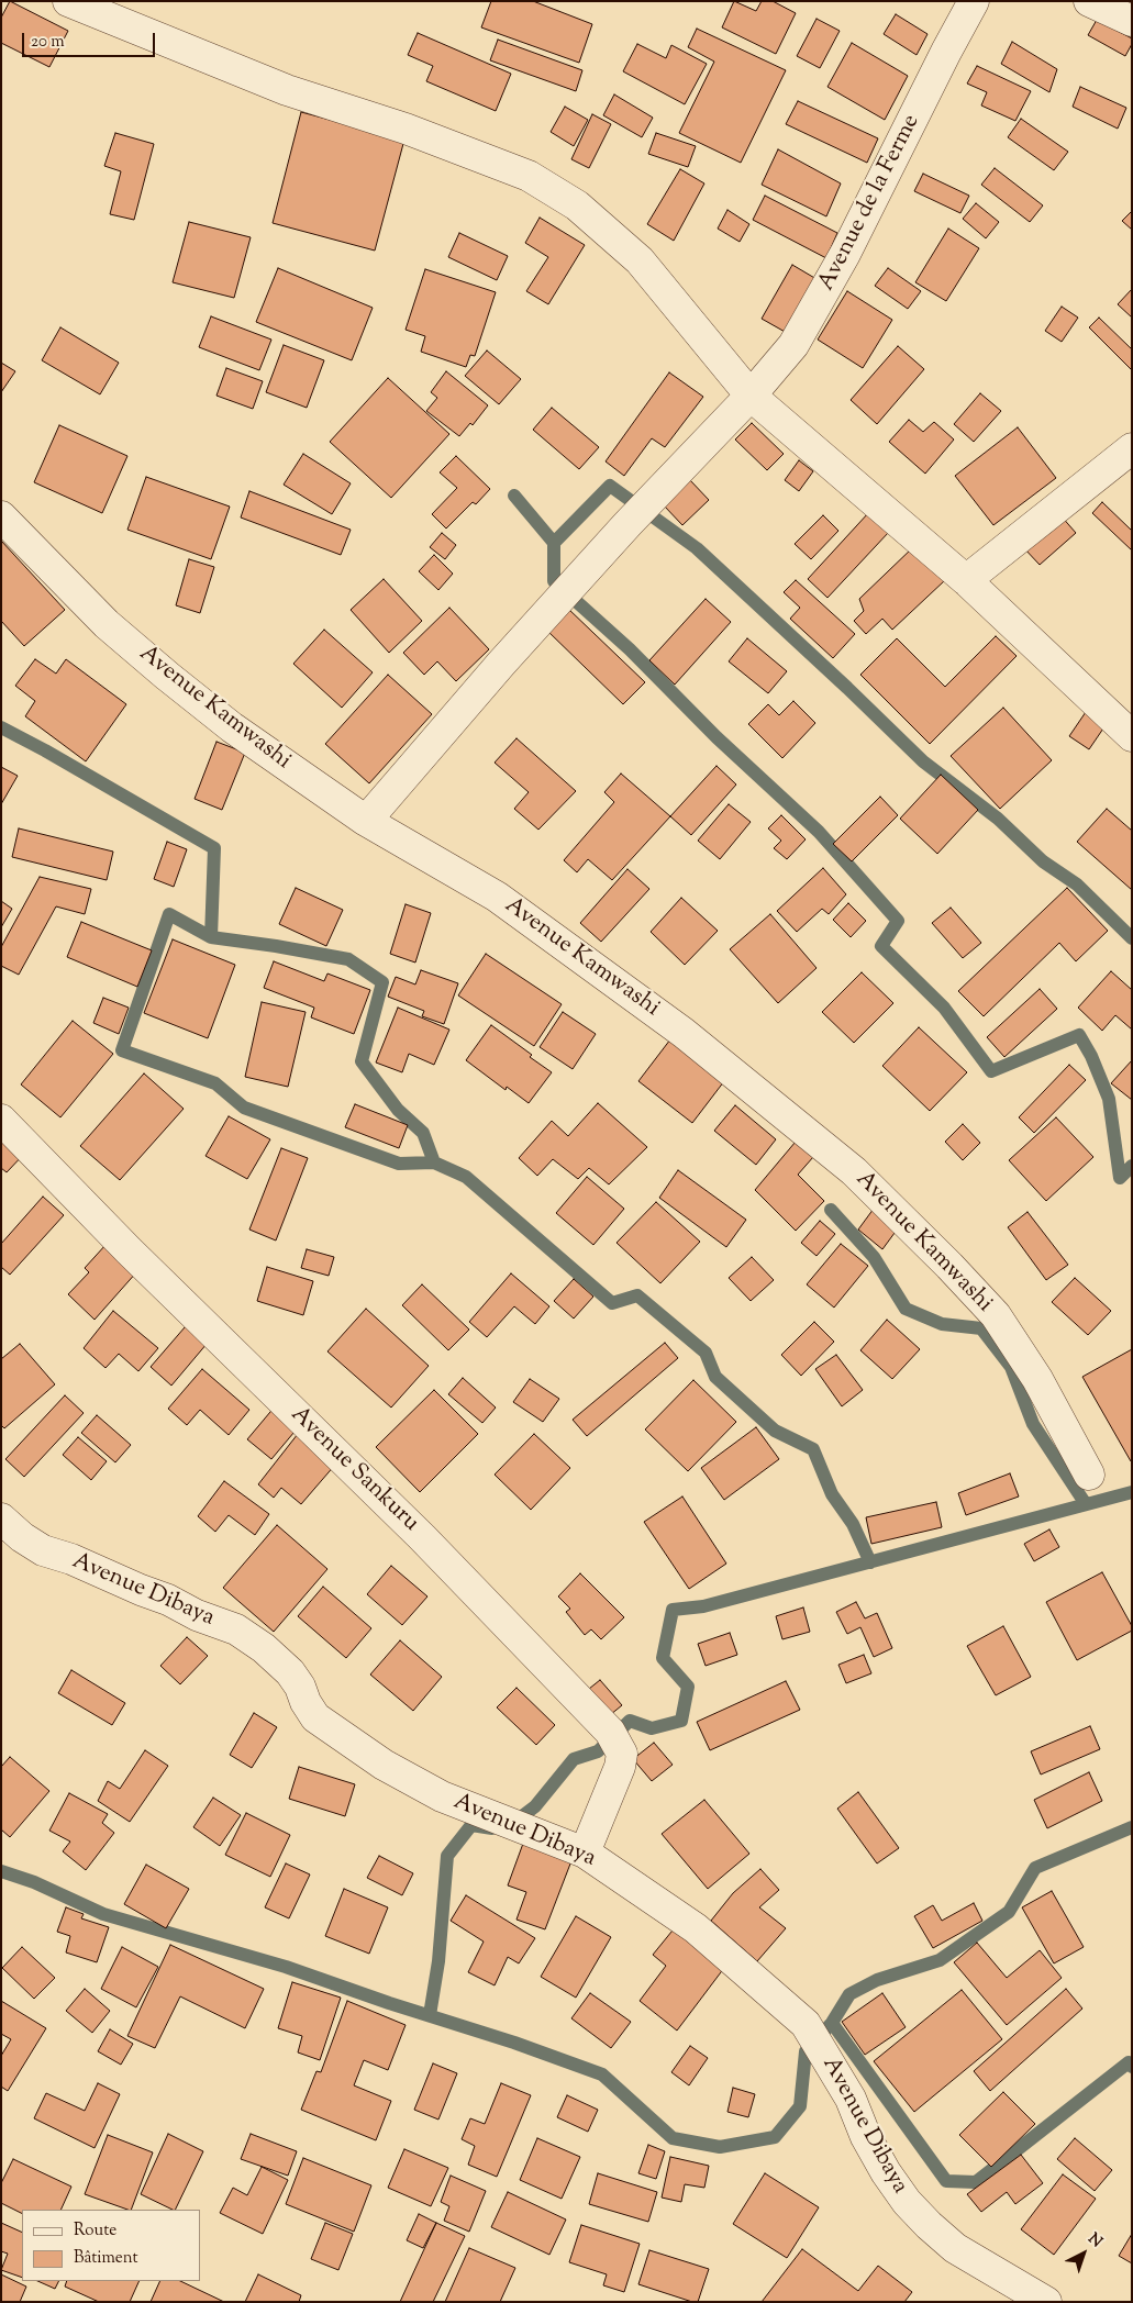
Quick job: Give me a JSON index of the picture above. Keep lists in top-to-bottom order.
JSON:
{
  "streets": {
    "street": [
      "Avenue de la Ferme",
      "Avenue Kamwashi",
      "Avenue Sankuru",
      "Avenue Dibaya"
    ]
  },
  "crossings": [
    ["Avenue de la Ferme", "Avenue Kamwashi"],
    ["Avenue Sankuru", "Avenue Dibaya"]
  ],
  "legend": ["Route", "Bâtiment"],
  "scale_bar": "20 m",
  "north": "top right"
}
